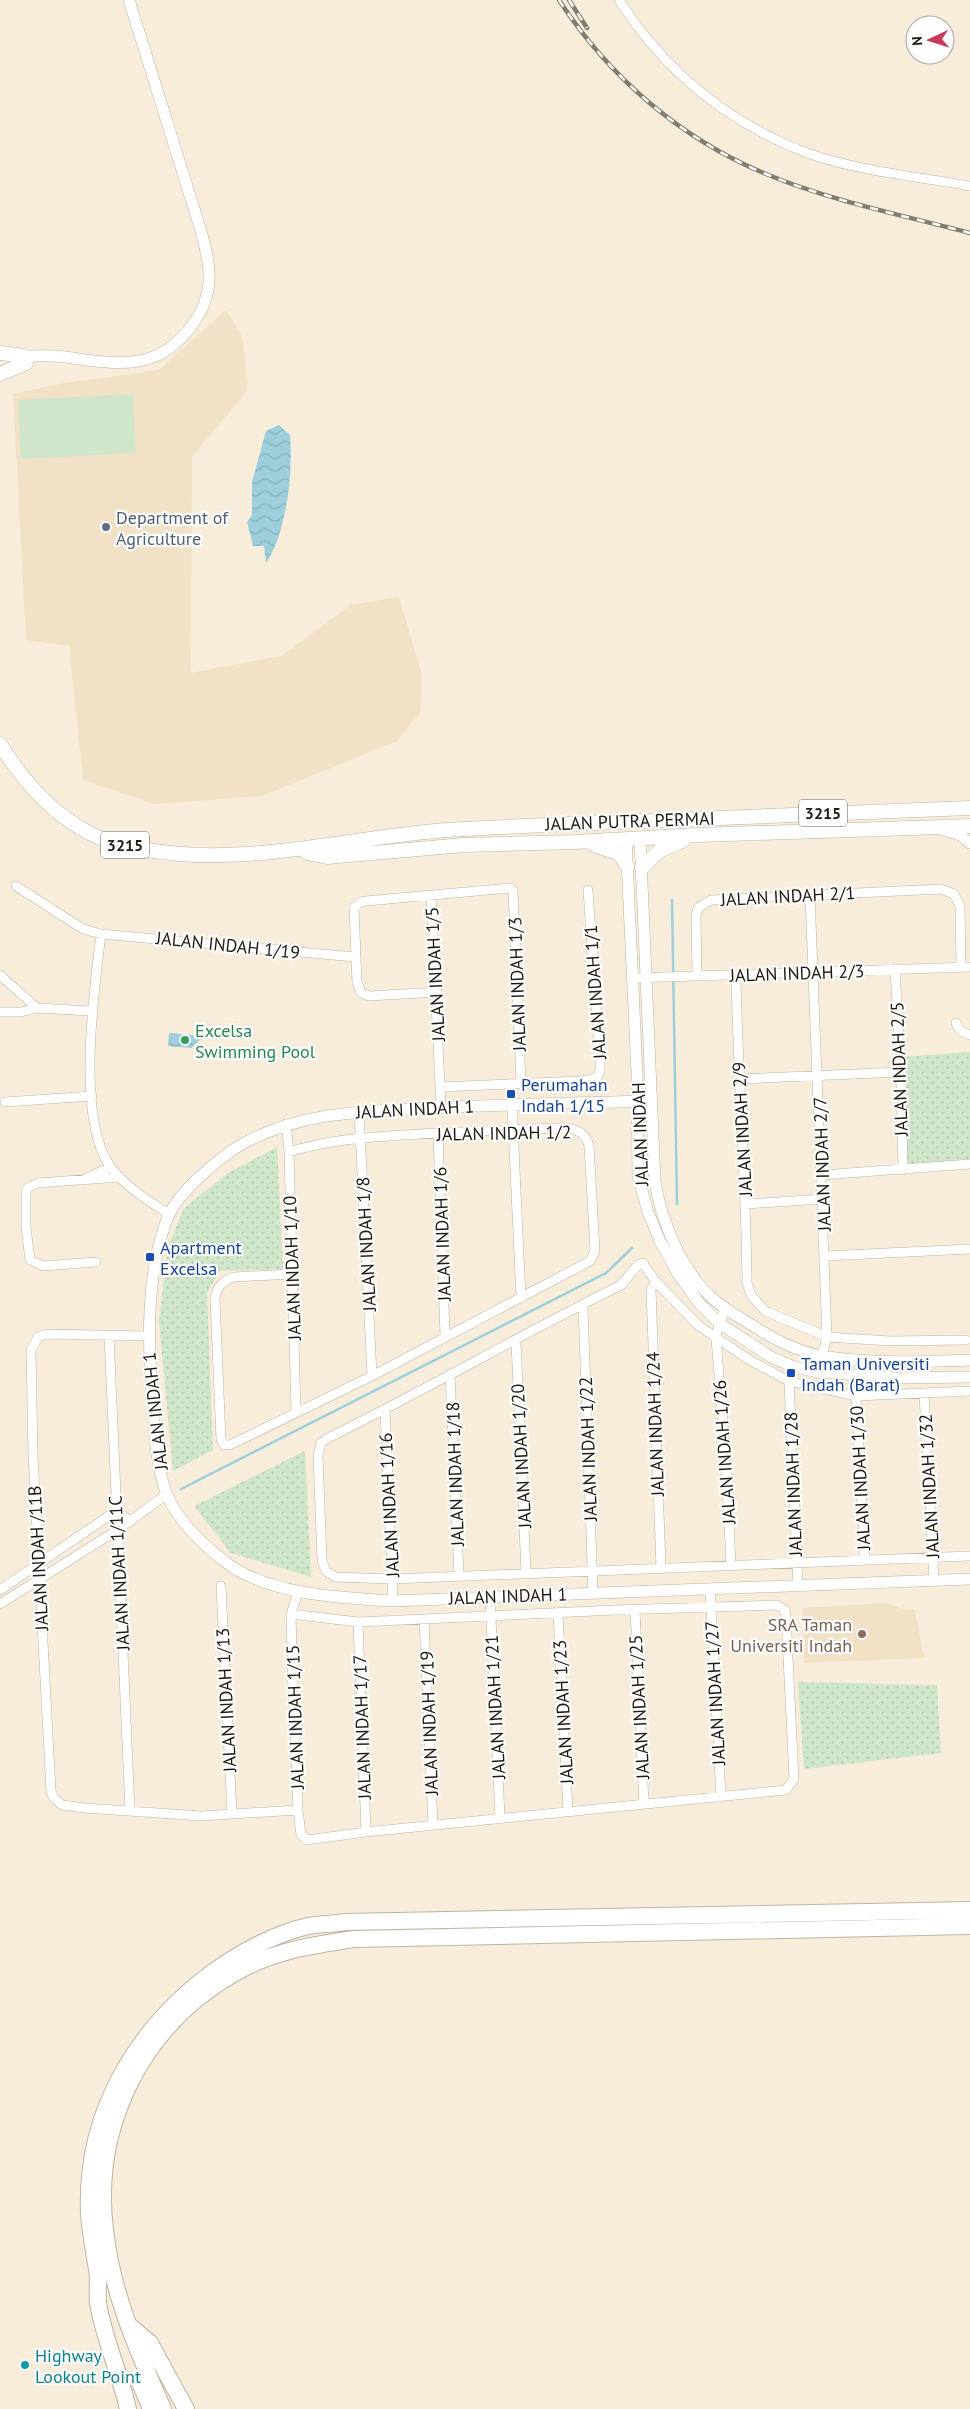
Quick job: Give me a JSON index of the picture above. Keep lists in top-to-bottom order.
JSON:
{
  "streets": {
    "main road": ["3215", "JALAN PUTRA PERMAI"],
    "street": [
      "JALAN INDAH 2/1",
      "JALAN INDAH 1/19",
      "JALAN INDAH 2/3",
      "JALAN INDAH 1/5",
      "JALAN INDAH 1/3",
      "JALAN INDAH 1/1",
      "JALAN INDAH 2/5",
      "JALAN INDAH 1",
      "JALAN INDAH 2/9",
      "JALAN INDAH 1/2",
      "JALAN INDAH",
      "JALAN INDAH 2/7",
      "JALAN INDAH 1/6",
      "JALAN INDAH 1/8",
      "JALAN INDAH 1/10",
      "JALAN INDAH 1/24",
      "JALAN INDAH 1/22",
      "JALAN INDAH 1/26",
      "JALAN INDAH 1/20",
      "JALAN INDAH 1/18",
      "JALAN INDAH 1/30",
      "JALAN INDAH 1/28",
      "JALAN INDAH 1/32",
      "JALAN INDAH 1/16",
      "JALAN INDAH /11B",
      "JALAN INDAH 1/11C",
      "JALAN INDAH 1/27",
      "JALAN INDAH 1/13",
      "JALAN INDAH 1/21",
      "JALAN INDAH 1/25",
      "JALAN INDAH 1/23",
      "JALAN INDAH 1/15",
      "JALAN INDAH 1/17"
    ]
  },
  "crossings": [
    ["JALAN PUTRA PERMAI", "JALAN INDAH"],
    ["JALAN INDAH 2/1", "JALAN INDAH 2/3"],
    ["JALAN INDAH 2/1", "JALAN INDAH 2/7"],
    ["JALAN INDAH 1/19", "JALAN INDAH 1/5"],
    ["JALAN INDAH 2/3", "JALAN INDAH 2/5"],
    ["JALAN INDAH 2/3", "JALAN INDAH 2/9"],
    ["JALAN INDAH 2/3", "JALAN INDAH"],
    ["JALAN INDAH 2/3", "JALAN INDAH 2/7"],
    ["JALAN INDAH 1/5", "JALAN INDAH 1/3"],
    ["JALAN INDAH 1/5", "JALAN INDAH 1"],
    ["JALAN INDAH 1/3", "JALAN INDAH 1/1"],
    ["JALAN INDAH 1", "JALAN INDAH"],
    ["JALAN INDAH 1", "JALAN INDAH 1/8"],
    ["JALAN INDAH 1", "JALAN INDAH 1/10"],
    ["JALAN INDAH 1", "JALAN INDAH 1/22"],
    ["JALAN INDAH 1", "JALAN INDAH 1/28"],
    ["JALAN INDAH 1", "JALAN INDAH 1/32"],
    ["JALAN INDAH 1", "JALAN INDAH 1/16"],
    ["JALAN INDAH 1", "JALAN INDAH 1/27"],
    ["JALAN INDAH 1", "JALAN INDAH 1/21"],
    ["JALAN INDAH 1", "JALAN INDAH 1/15"],
    ["JALAN INDAH 2/9", "JALAN INDAH 2/7"],
    ["JALAN INDAH 1/2", "JALAN INDAH 1/6"],
    ["JALAN INDAH 1/2", "JALAN INDAH 1/8"],
    ["JALAN INDAH 1/2", "JALAN INDAH 1/10"],
    ["JALAN INDAH", "JALAN INDAH 2/7"],
    ["JALAN INDAH", "JALAN INDAH 1/26"],
    ["JALAN INDAH /11B", "JALAN INDAH 1/11C"],
    ["JALAN INDAH 1/15", "JALAN INDAH 1/17"]
  ],
  "places": {
    "other": [
      "Department of Agriculture",
      "Excelsa Swimming Pool",
      "SRA Taman Universiti Indah",
      "Highway Lookout Point"
    ],
    "transit": ["Perumahan Indah 1/15", "Apartment Excelsa", "Taman Universiti Indah (Barat)"]
  },
  "north": "left"
}
